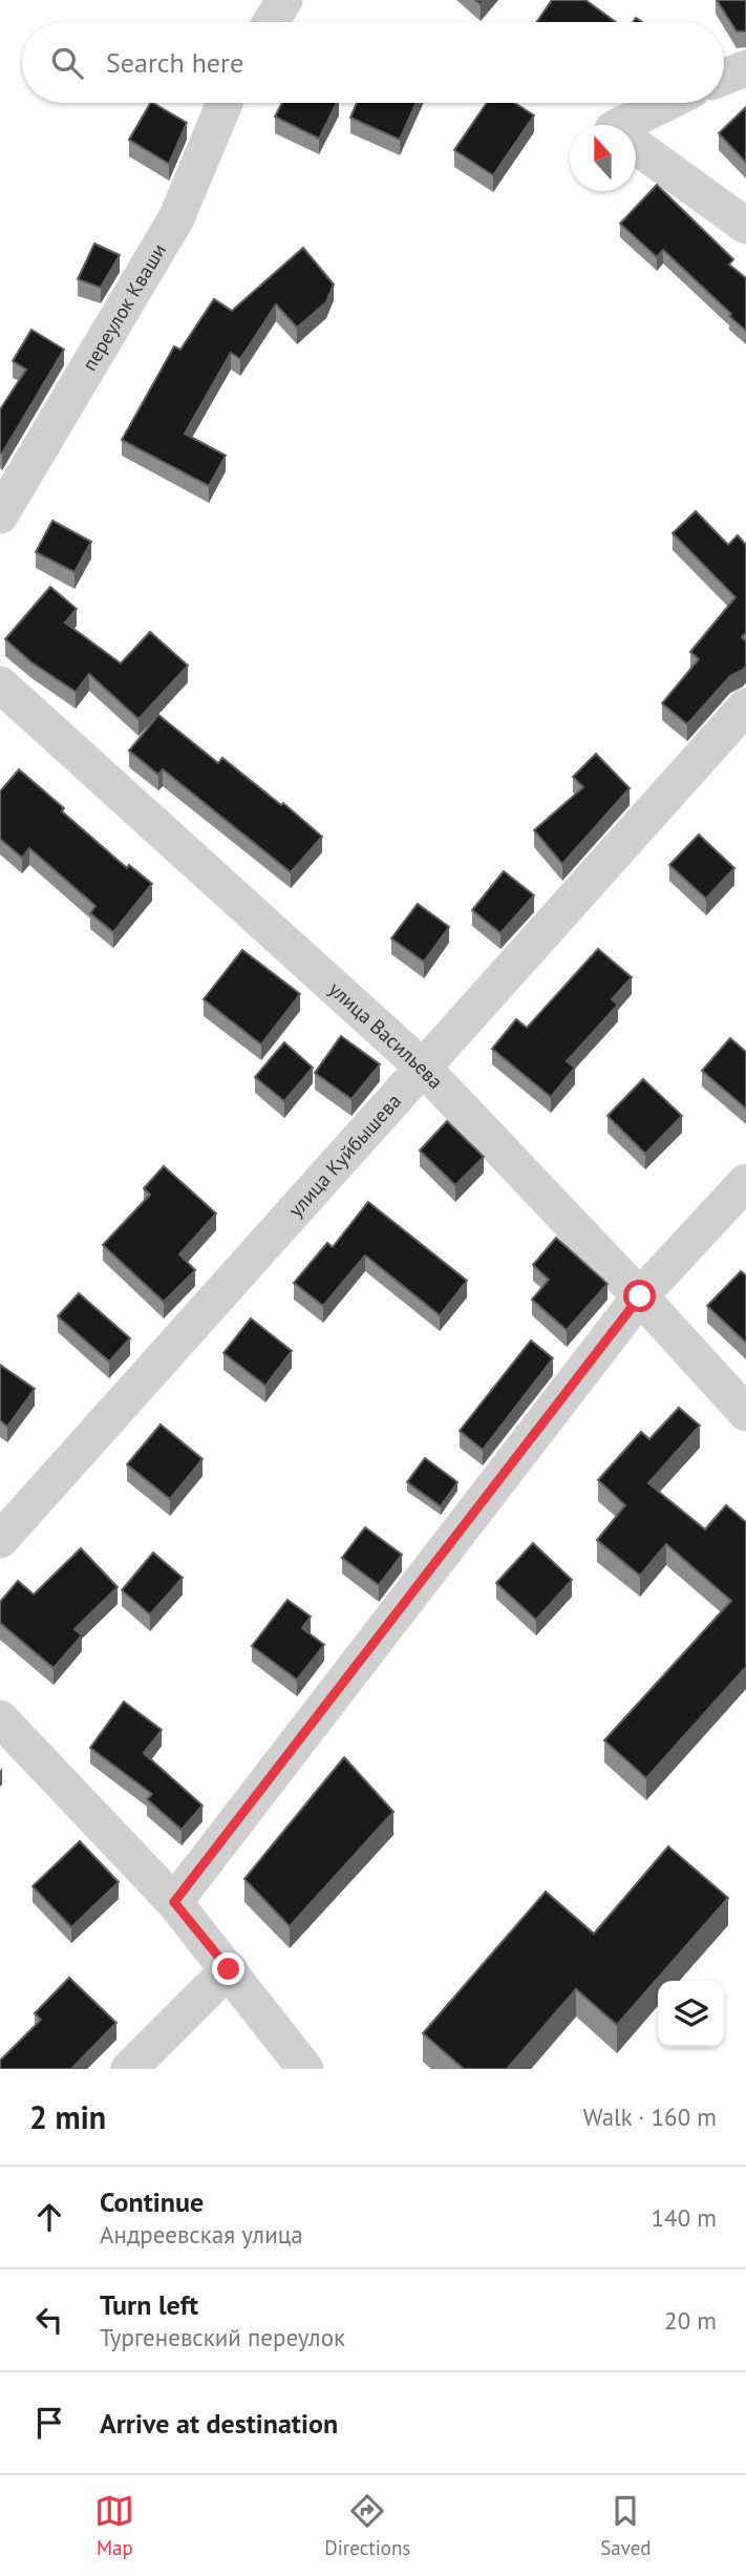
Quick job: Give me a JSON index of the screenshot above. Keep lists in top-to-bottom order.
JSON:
{
  "streets": {
    "street": ["переулок Кваши", "улица Васильева", "улица Куйбышева"]
  },
  "crossings": [
    ["улица Васильева", "улица Куйбышева"]
  ],
  "north": "top",
  "page": {
    "search": "Search here",
    "heading": ["2 min", "Walk · 160 m"],
    "list": [
      ["Continue", "Андреевская улица", "140 m"],
      ["Turn left", "Тургеневский переулок", "20 m"],
      "Arrive at destination"
    ],
    "nav": ["Map", "Directions", "Saved"]
  }
}
